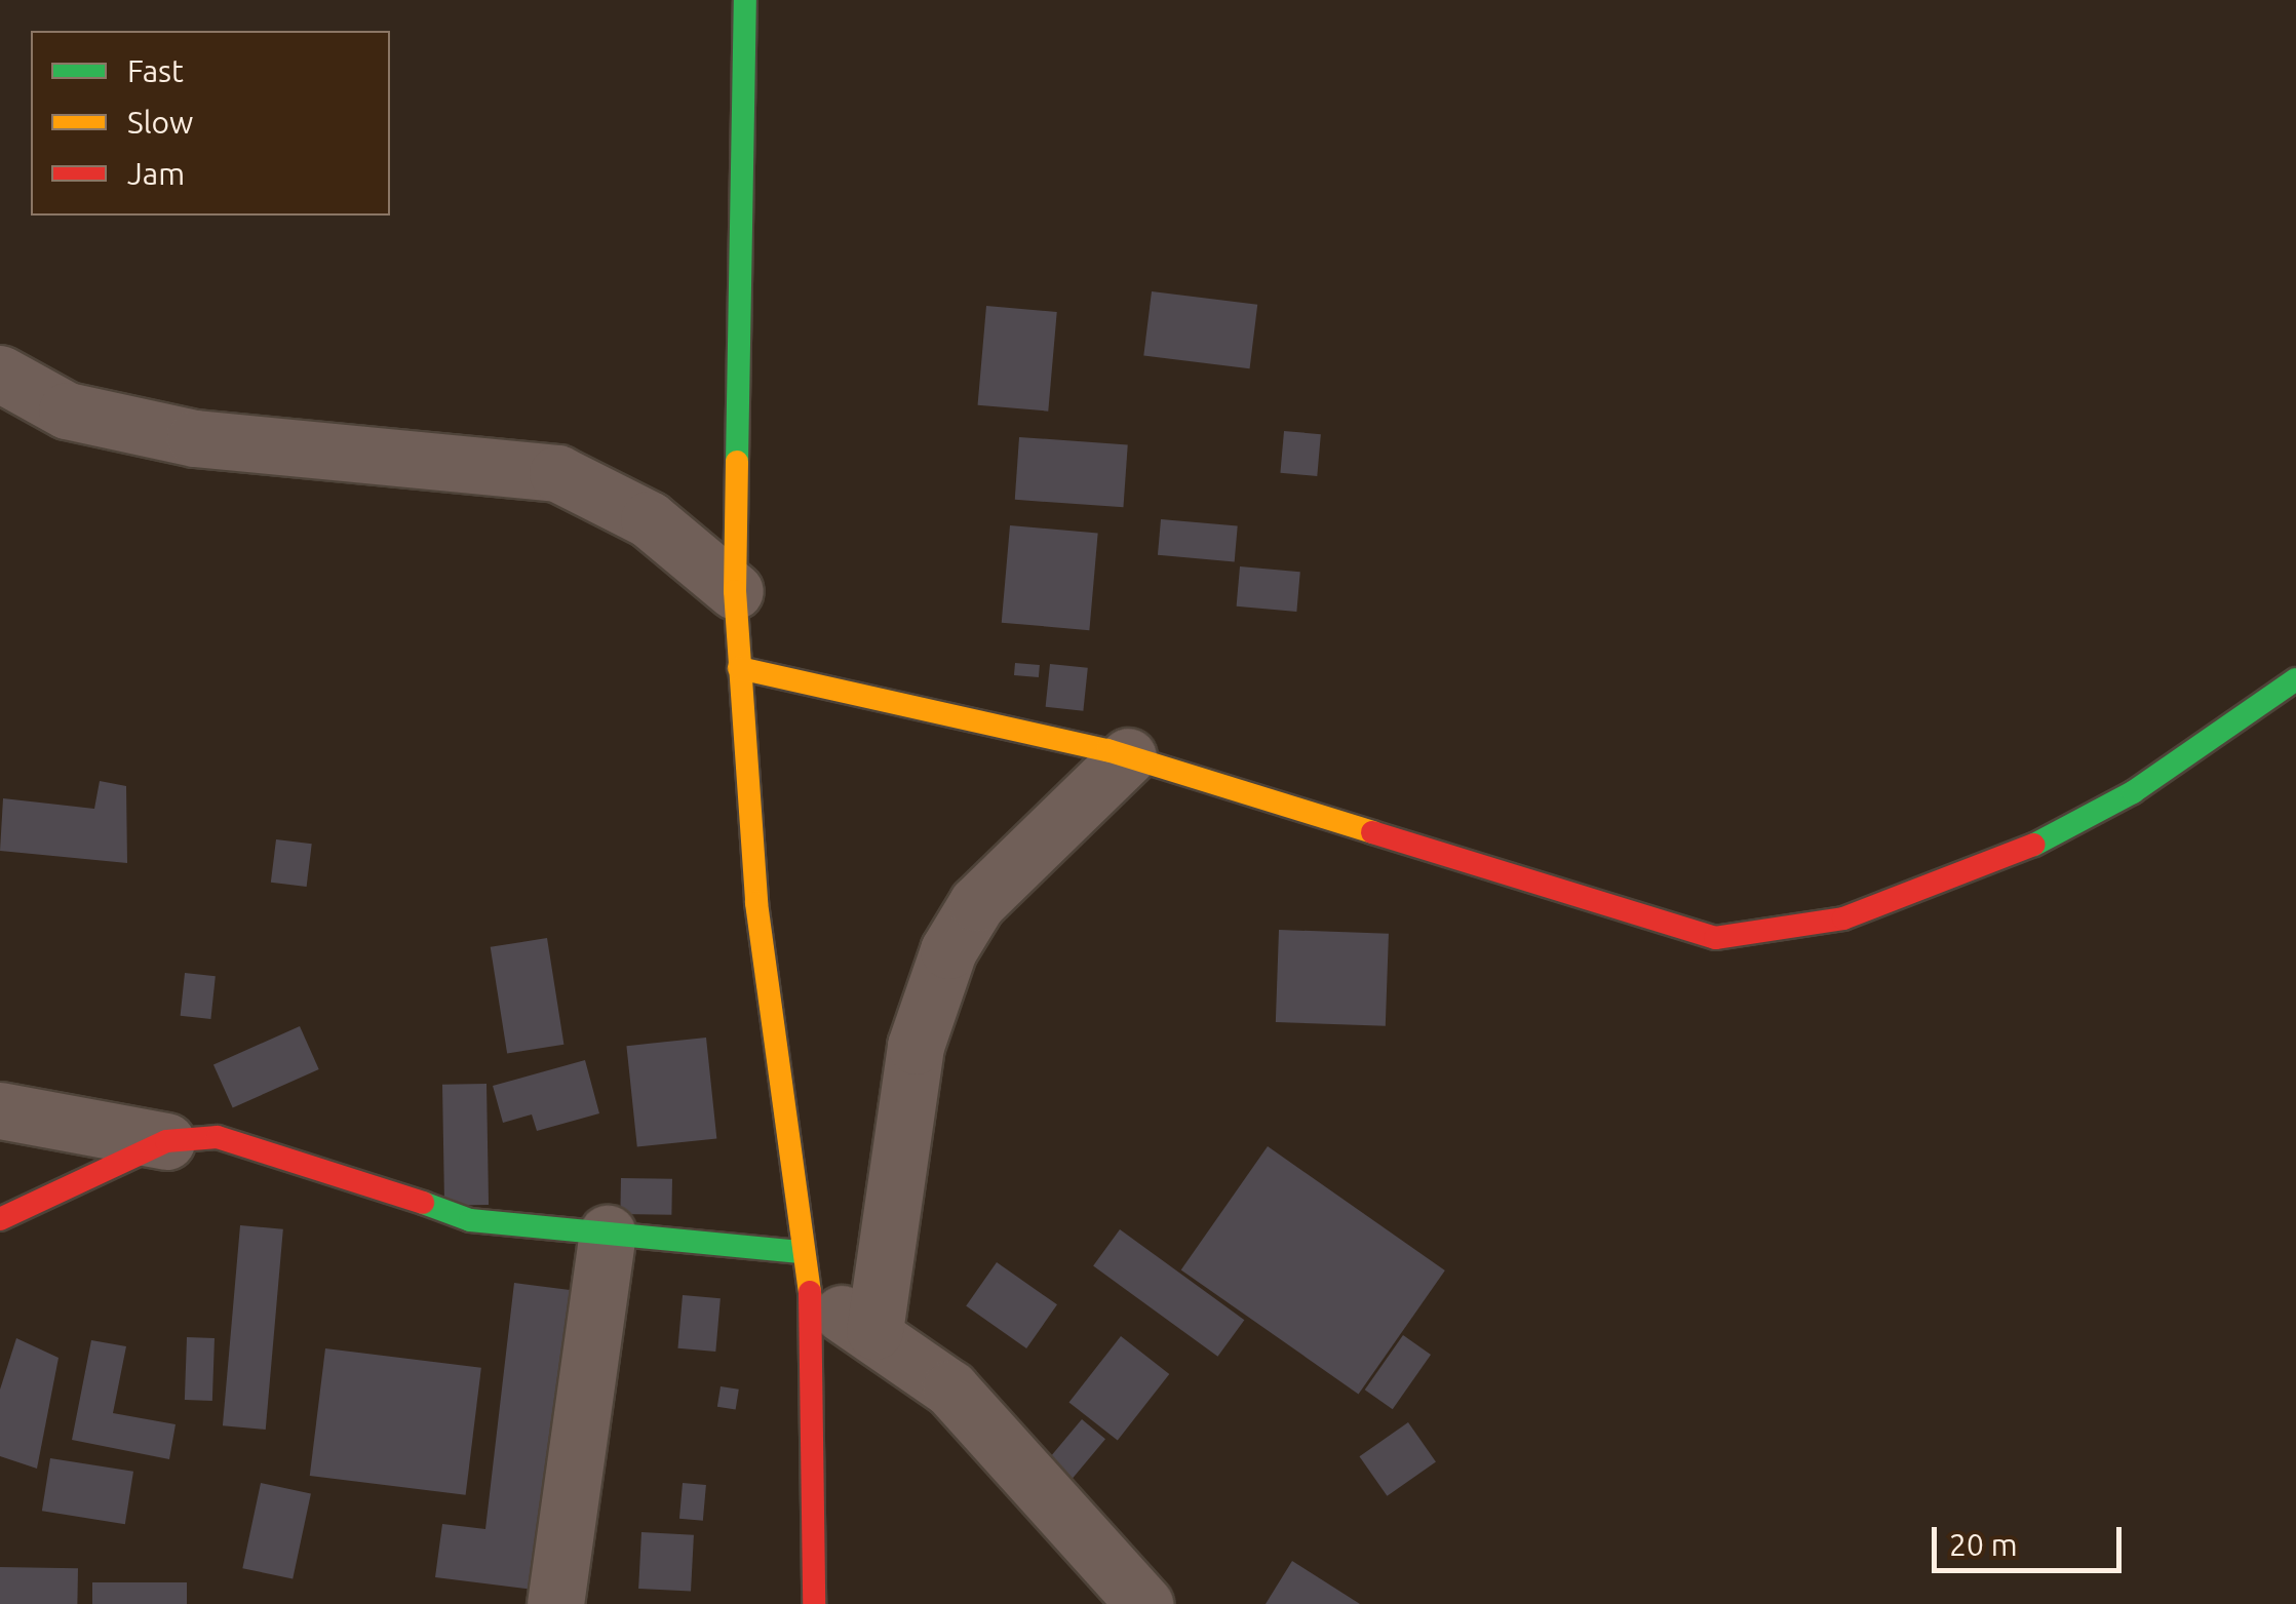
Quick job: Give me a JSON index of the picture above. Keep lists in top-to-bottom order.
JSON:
{
  "legend": ["Fast", "Slow", "Jam"],
  "scale_bar": "20 m"
}
